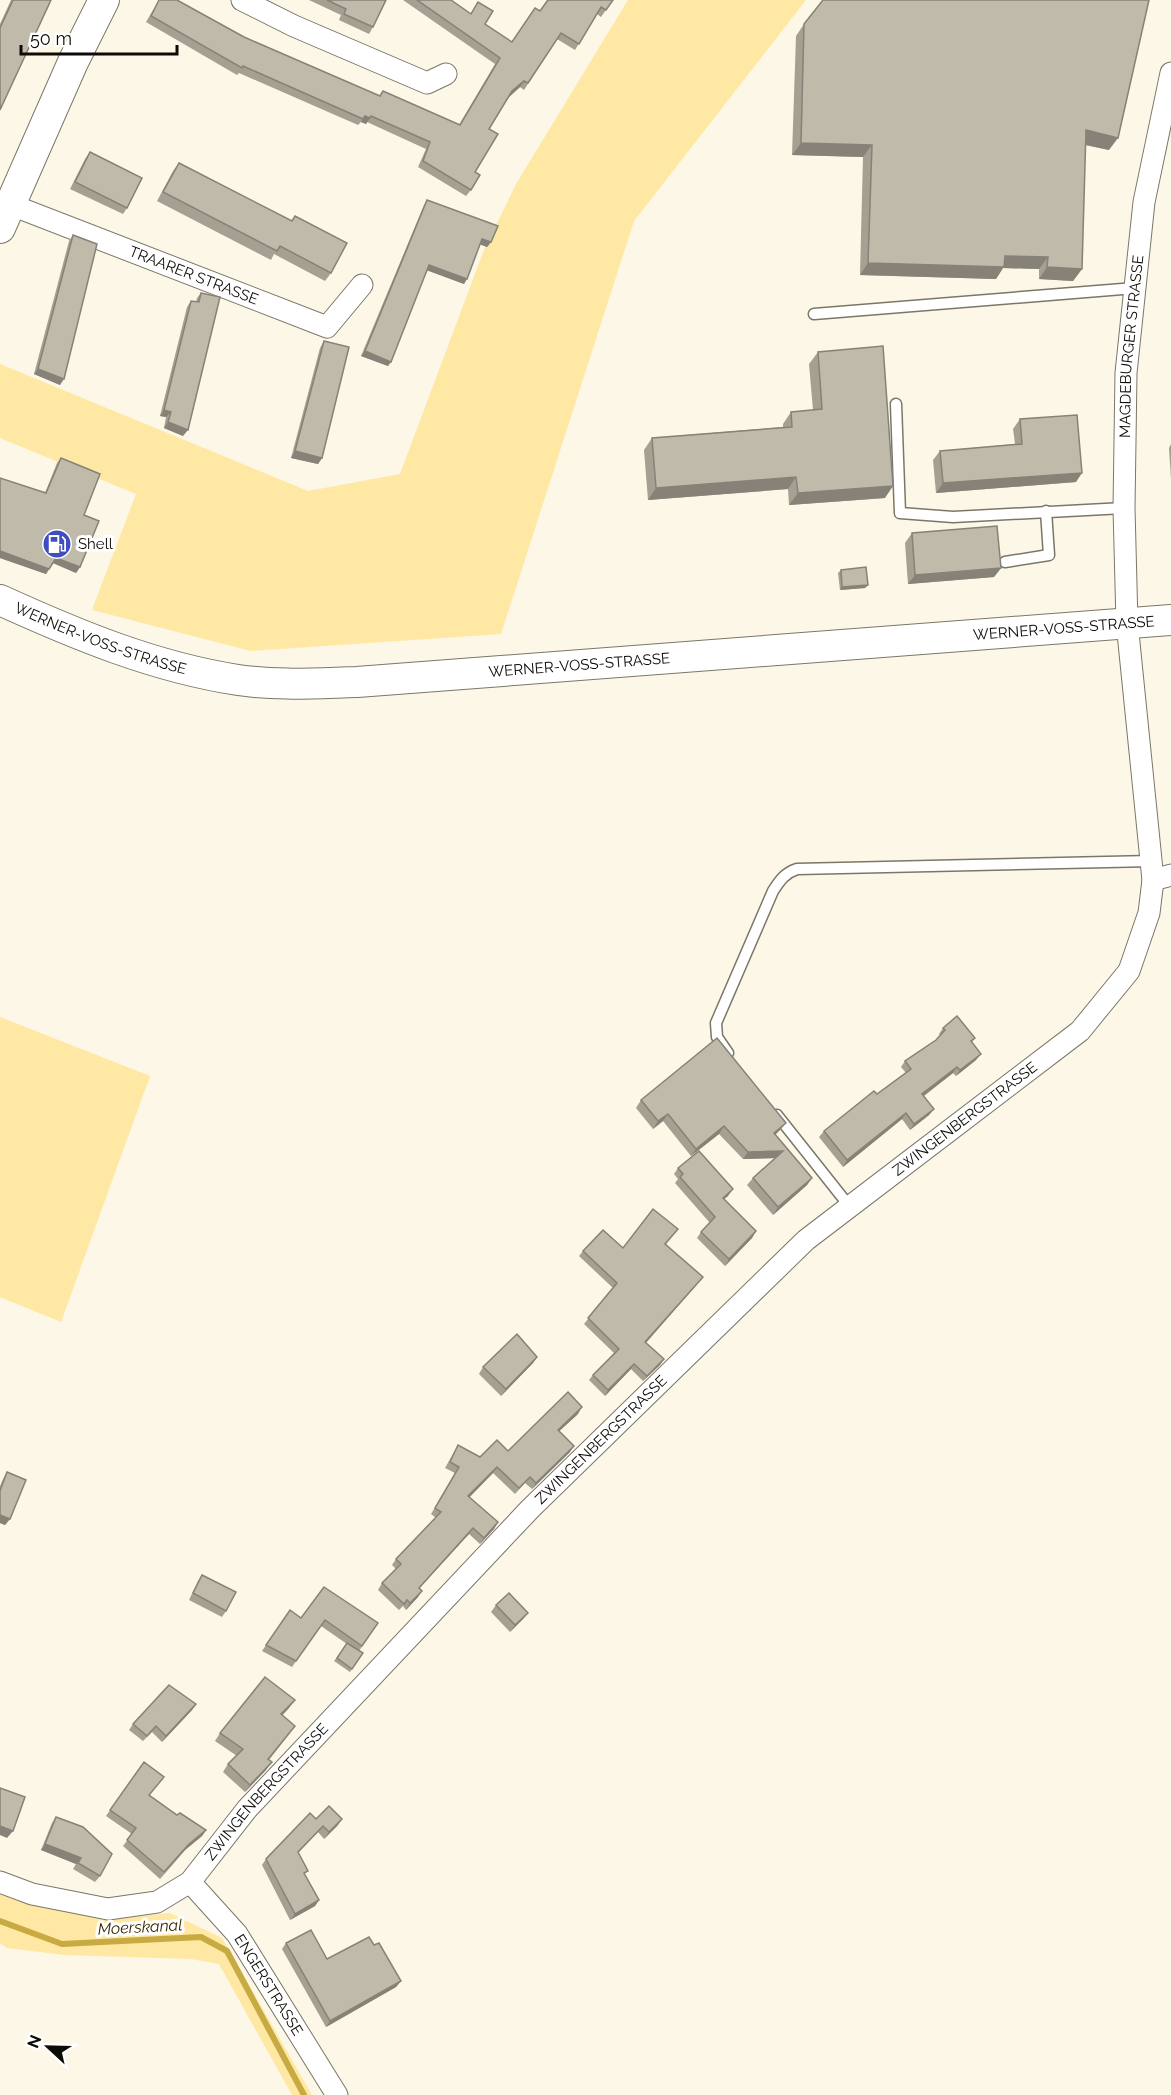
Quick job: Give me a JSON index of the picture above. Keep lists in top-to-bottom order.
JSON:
{
  "streets": {
    "main road": ["TRAARER STRASSE", "WERNER-VOSS-STRASSE"],
    "street": ["MAGDEBURGER STRASSE", "ZWINGENBERGSTRASSE", "ENGERSTRASSE"]
  },
  "crossings": [
    ["MAGDEBURGER STRASSE", "WERNER-VOSS-STRASSE"],
    ["MAGDEBURGER STRASSE", "ZWINGENBERGSTRASSE"],
    ["WERNER-VOSS-STRASSE", "ZWINGENBERGSTRASSE"],
    ["ZWINGENBERGSTRASSE", "ENGERSTRASSE"]
  ],
  "water": ["Moerskanal"],
  "places": {
    "fuel station": ["Shell"]
  },
  "scale_bar": "50 m",
  "north": "left"
}
